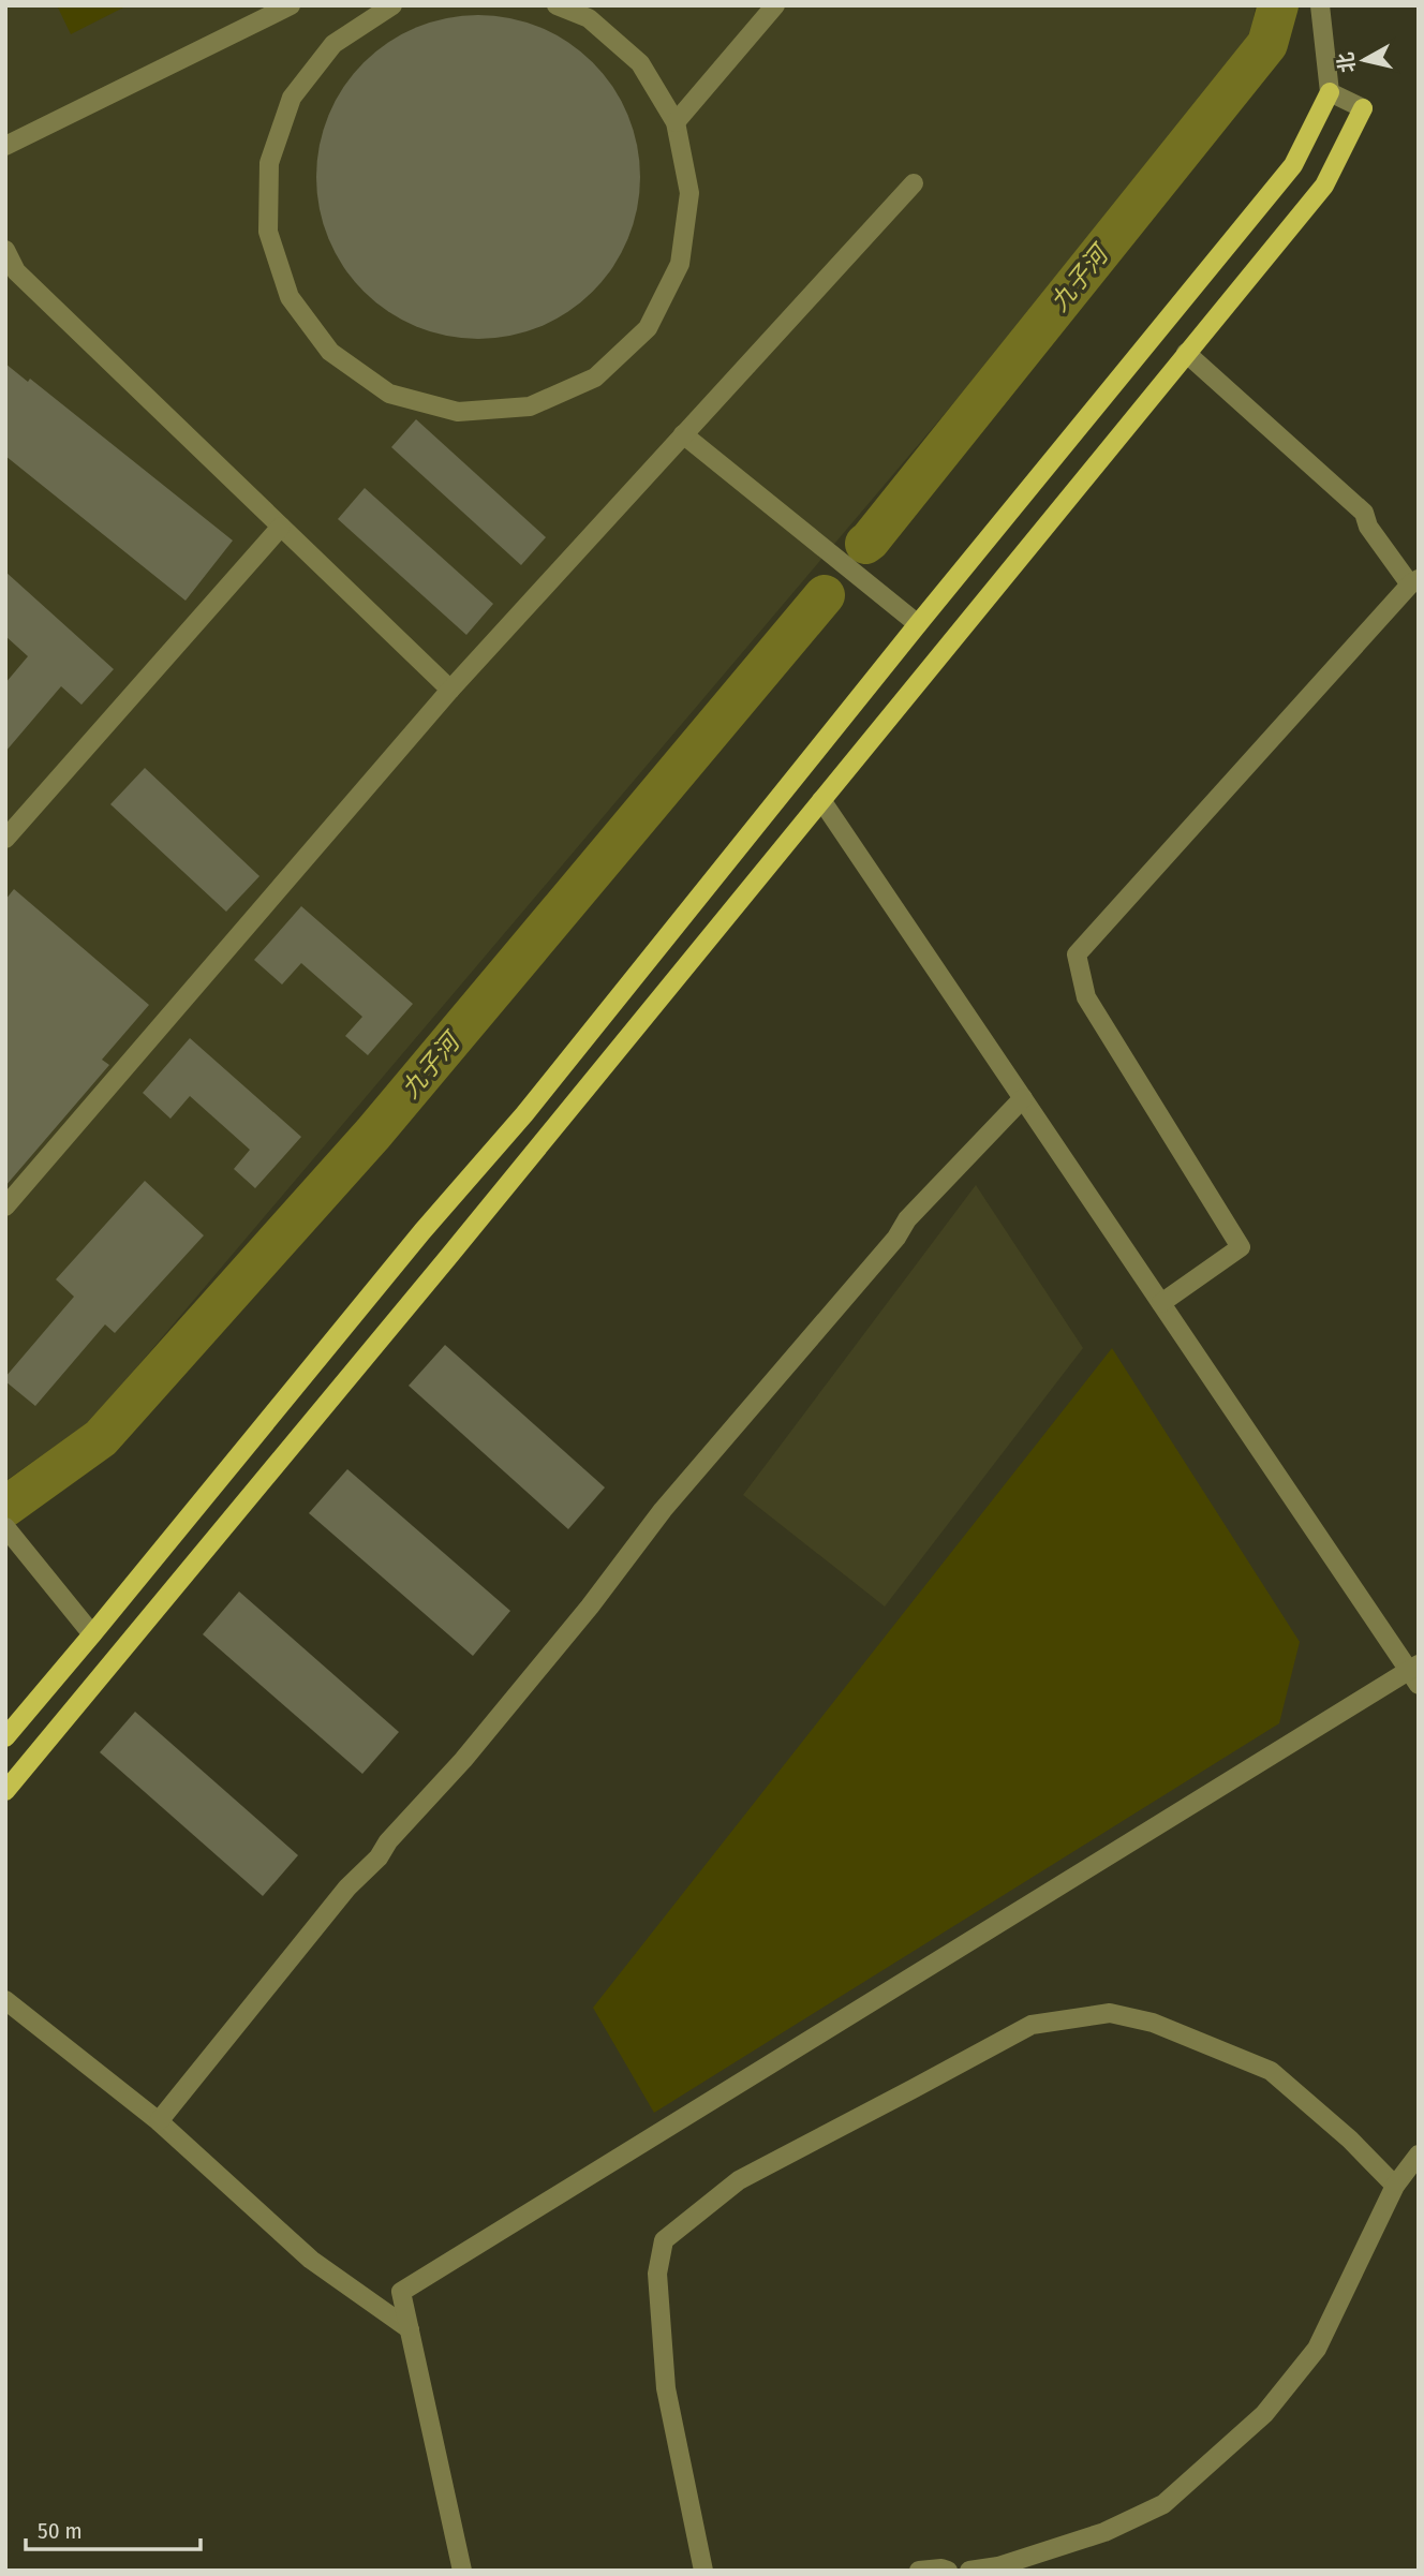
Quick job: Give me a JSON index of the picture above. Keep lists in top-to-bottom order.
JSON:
{
  "water": ["九子河"],
  "scale_bar": "50 m",
  "north": "left"
}
